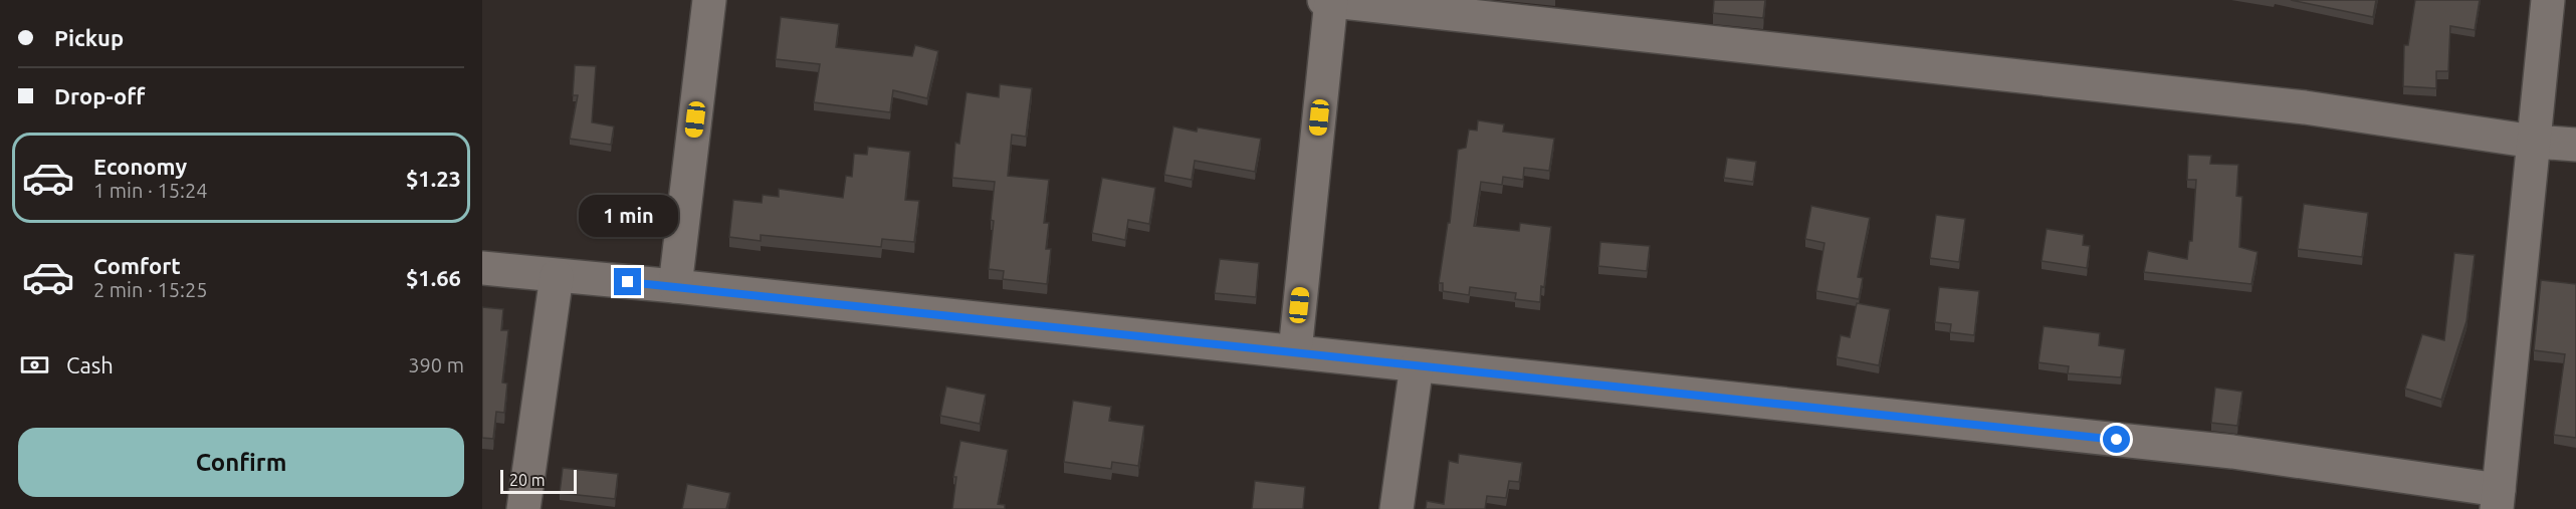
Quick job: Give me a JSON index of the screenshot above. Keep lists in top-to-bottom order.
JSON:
{
  "scale_bar": "20 m",
  "page": {
    "banner": ["Pickup", "Drop-off"],
    "list": [
      {
        "name": "Economy",
        "note": "1 min · 15:24",
        "value": "$1.23"
      },
      {
        "name": "Comfort",
        "note": "2 min · 15:25",
        "value": "$1.66"
      }
    ],
    "bubble": "1 min",
    "pay": ["Cash", "390 m"],
    "buttons": "Confirm",
    "scale": "20 m"
  }
}
